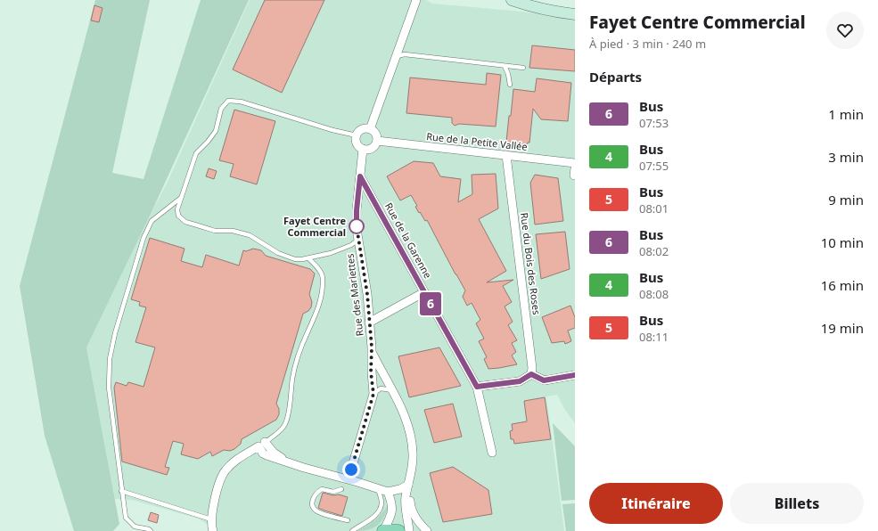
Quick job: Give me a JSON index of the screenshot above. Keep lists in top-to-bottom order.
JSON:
{
  "streets": {
    "street": [
      "Rue de la Petite Vallée",
      "Rue de la Garenne",
      "Rue du Bois des Roses",
      "Rue des Marlettes"
    ]
  },
  "crossings": [
    ["Rue de la Petite Vallée", "Rue du Bois des Roses"],
    ["Rue de la Petite Vallée", "Rue des Marlettes"],
    ["Rue de la Garenne", "Rue des Marlettes"]
  ],
  "places": ["Fayet Centre Commercial"],
  "lines": ["bus line 6"],
  "page": {
    "on_map": "6",
    "heading": [
      ["Fayet Centre Commercial", "À pied · 3 min · 240 m"],
      "Départs"
    ],
    "list": [
      {
        "mark": "6",
        "name": "Bus",
        "note": "07:53",
        "value": "1 min"
      },
      {
        "mark": "4",
        "name": "Bus",
        "note": "07:55",
        "value": "3 min"
      },
      {
        "mark": "5",
        "name": "Bus",
        "note": "08:01",
        "value": "9 min"
      },
      {
        "mark": "6",
        "name": "Bus",
        "note": "08:02",
        "value": "10 min"
      },
      {
        "mark": "4",
        "name": "Bus",
        "note": "08:08",
        "value": "16 min"
      },
      {
        "mark": "5",
        "name": "Bus",
        "note": "08:11",
        "value": "19 min"
      }
    ],
    "buttons": ["Itinéraire", "Billets"]
  }
}
